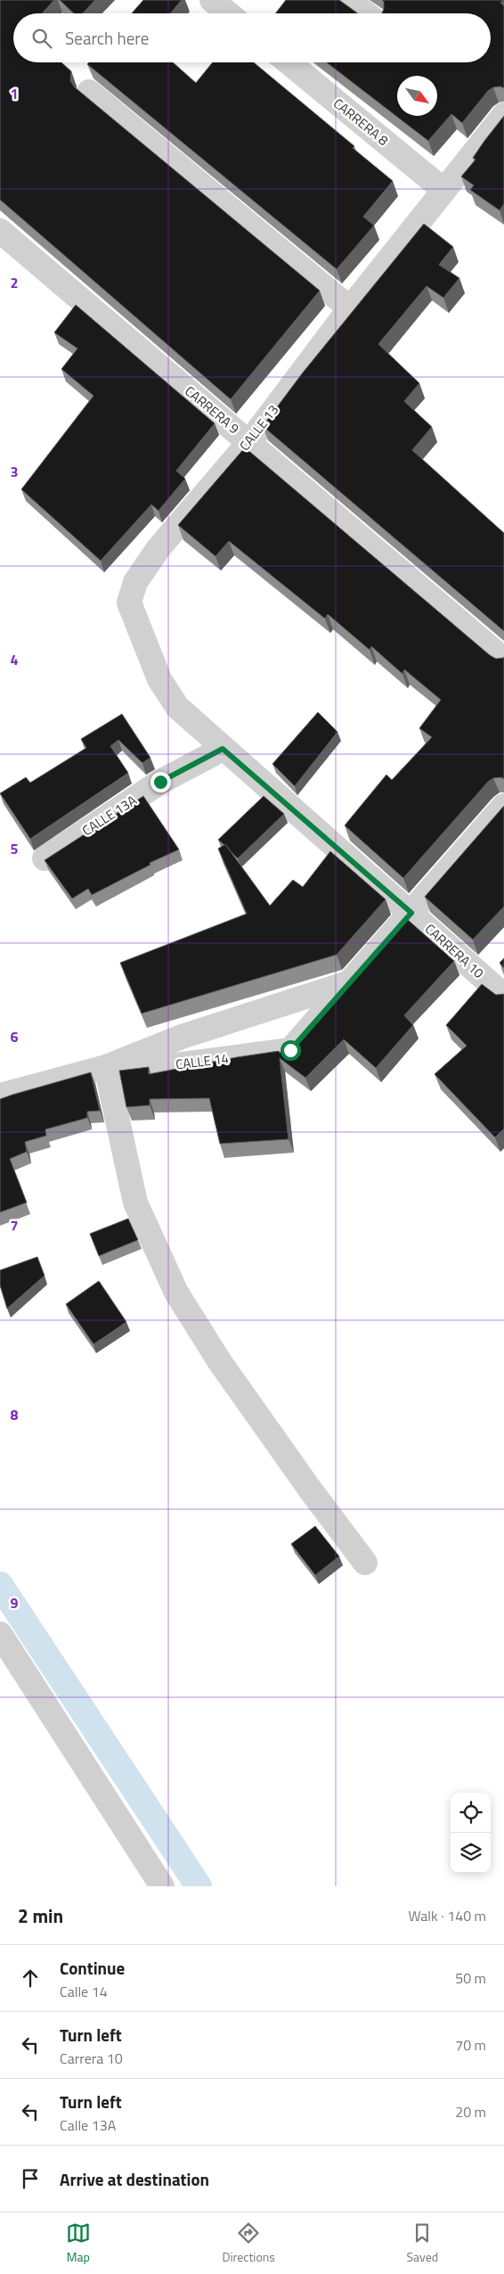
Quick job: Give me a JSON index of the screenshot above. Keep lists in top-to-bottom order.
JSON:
{
  "streets": {
    "street": [
      "CARRERA 8",
      "CARRERA 9",
      "CALLE 13",
      "CALLE 13A",
      "CARRERA 10",
      "CALLE 14"
    ]
  },
  "crossings": [
    ["CARRERA 8", "CALLE 13"],
    ["CARRERA 9", "CALLE 13"],
    ["CALLE 13", "CALLE 13A"],
    ["CALLE 13", "CARRERA 10"],
    ["CALLE 13A", "CARRERA 10"],
    ["CARRERA 10", "CALLE 14"]
  ],
  "north": "bottom right",
  "page": {
    "search": "Search here",
    "heading": ["2 min", "Walk · 140 m"],
    "list": [
      ["Continue", "Calle 14", "50 m"],
      ["Turn left", "Carrera 10", "70 m"],
      ["Turn left", "Calle 13A", "20 m"],
      "Arrive at destination"
    ],
    "nav": ["Map", "Directions", "Saved"]
  },
  "grid": {
    "rows": [
      "1",
      "2",
      "3",
      "4",
      "5",
      "6",
      "7",
      "8",
      "9"
    ]
  }
}
